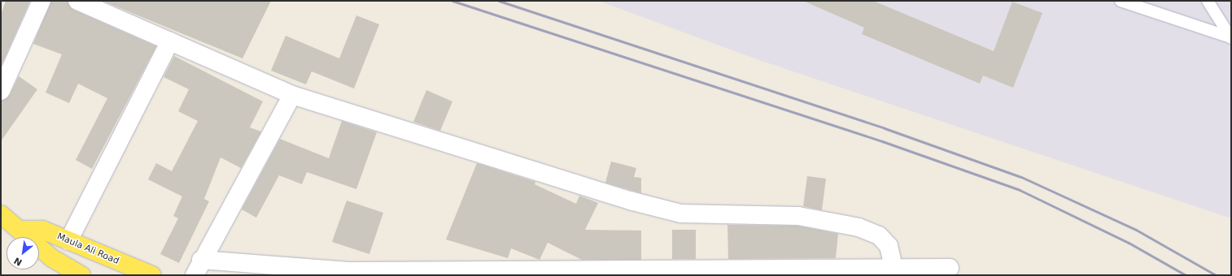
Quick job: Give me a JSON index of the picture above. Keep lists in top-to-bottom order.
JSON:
{
  "streets": {
    "main road": ["Maula Ali Road"]
  },
  "north": "bottom left"
}
